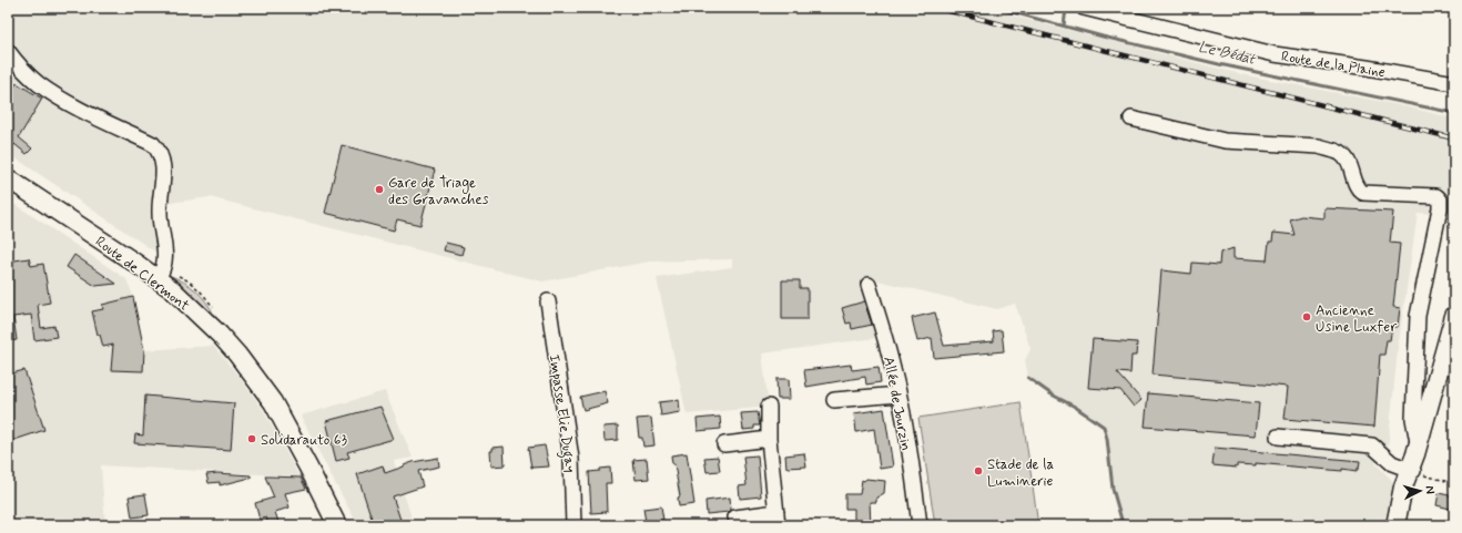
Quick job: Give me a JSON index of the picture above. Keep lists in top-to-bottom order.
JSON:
{
  "streets": {
    "main road": ["Route de Clermont"],
    "street": ["Route de la Plaine", "Allée de Jourzin", "Impasse Elie Dugay"]
  },
  "water": ["Le Bédat"],
  "places": [
    "Gare de Triage des Gravanches",
    "Ancienne Usine Luxfer",
    "Solidarauto 63",
    "Stade de la Luminerie"
  ],
  "north": "right"
}
